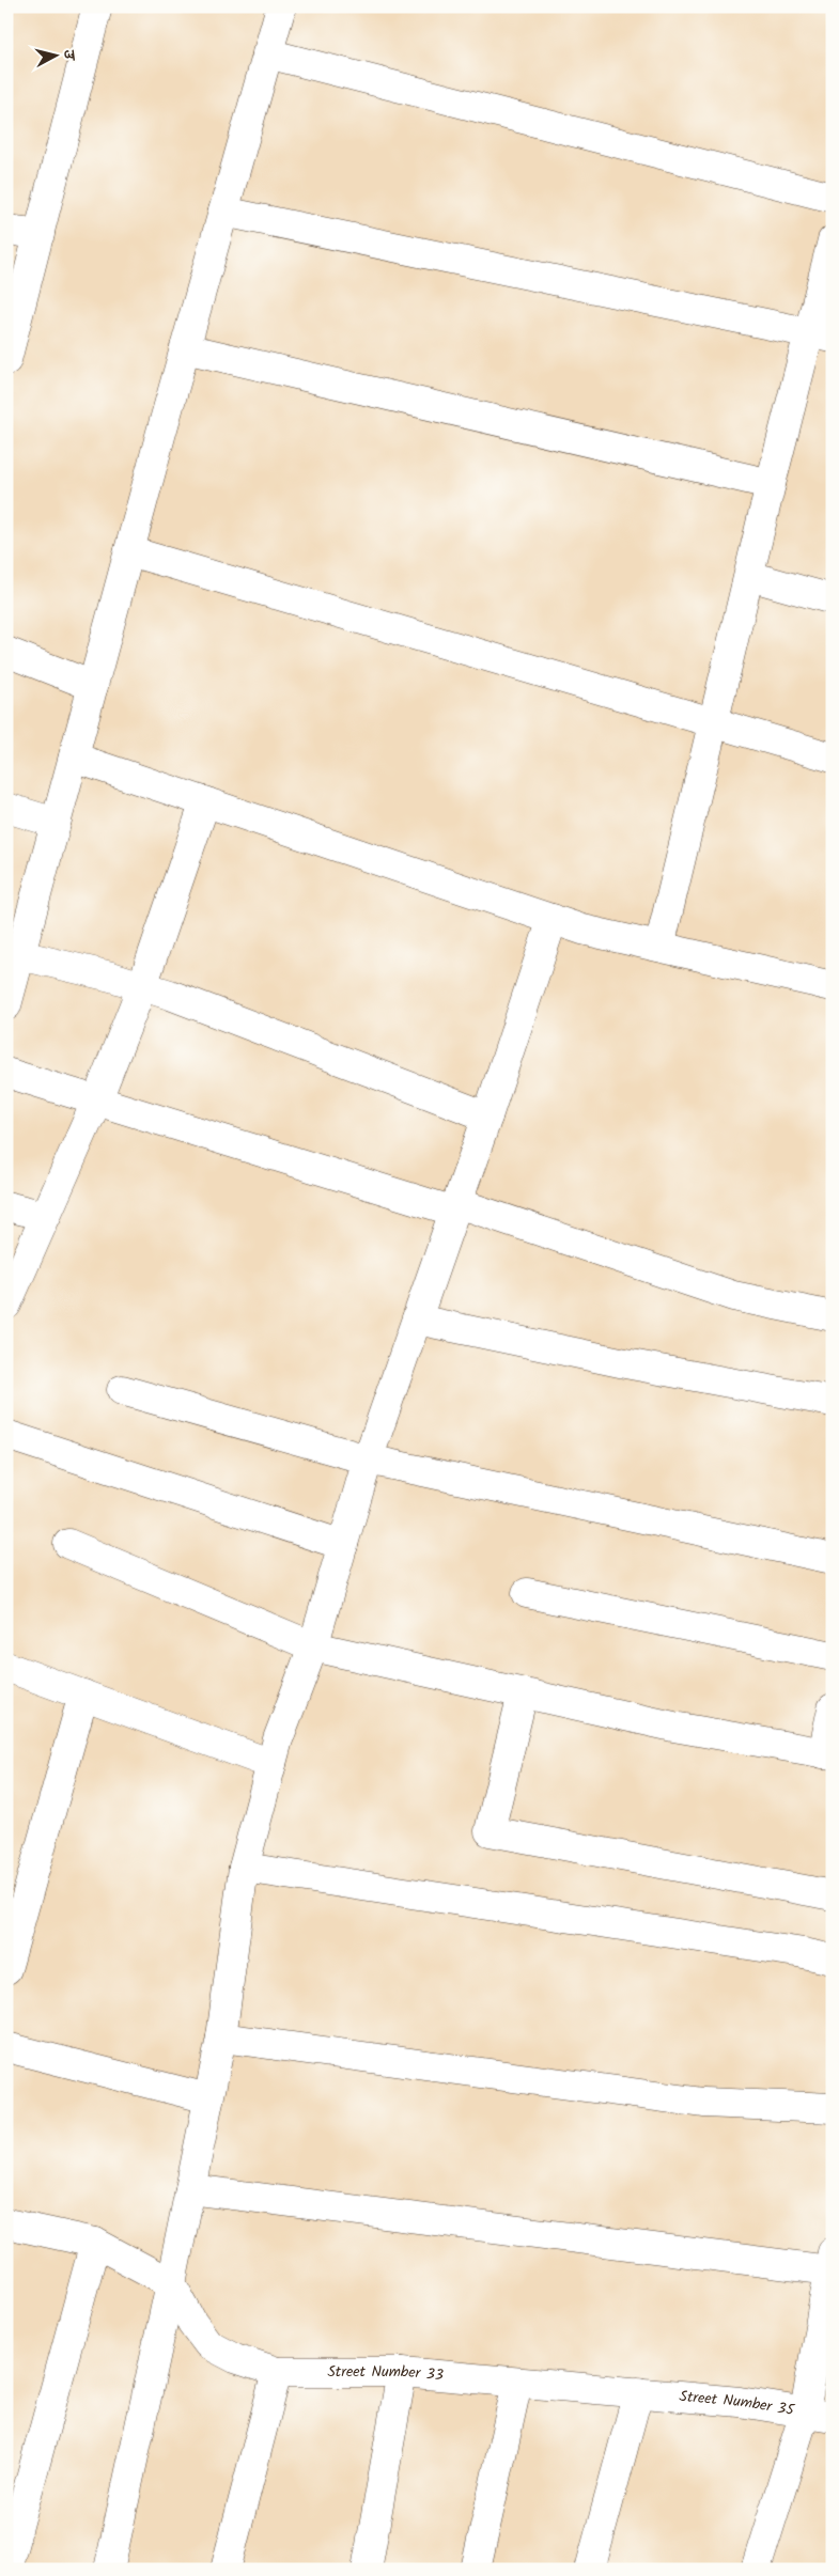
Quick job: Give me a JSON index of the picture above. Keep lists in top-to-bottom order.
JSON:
{
  "streets": {
    "street": ["Street Number 33", "Street Number 35"]
  },
  "crossings": [
    ["Street Number 33", "Street Number 35"]
  ],
  "north": "right"
}
